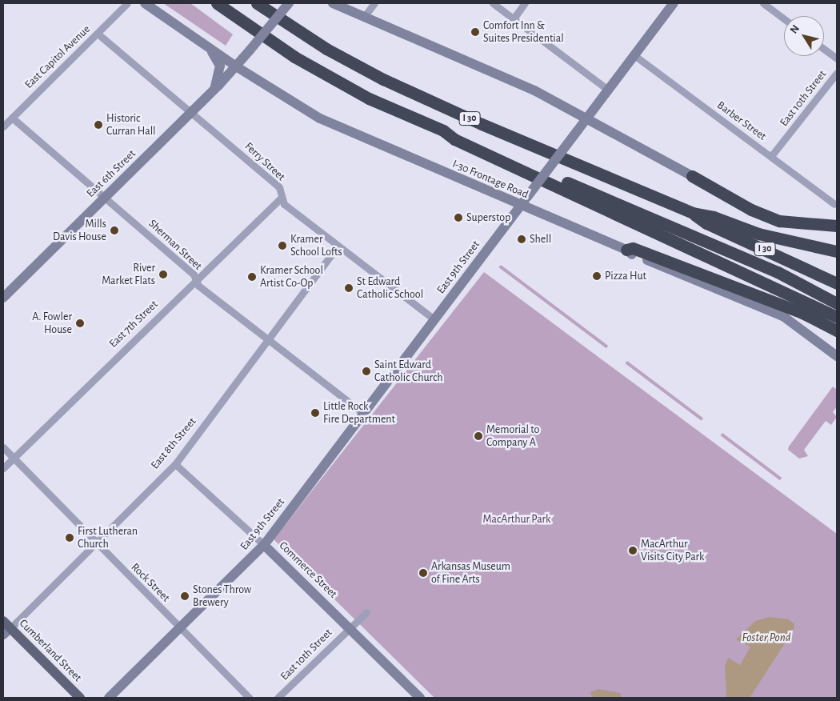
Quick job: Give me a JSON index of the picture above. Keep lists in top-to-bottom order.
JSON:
{
  "streets": {
    "highway": ["I 30"],
    "main road": [
      "East 6th Street",
      "I-30 Frontage Road",
      "East 9th Street",
      "Commerce Street",
      "Cumberland Street"
    ],
    "street": [
      "East Capitol Avenue",
      "East 10th Street",
      "Barber Street",
      "Ferry Street",
      "Sherman Street",
      "East 7th Street",
      "East 8th Street",
      "Rock Street"
    ]
  },
  "crossings": [
    ["East Capitol Avenue", "Ferry Street"],
    ["East Capitol Avenue", "Sherman Street"],
    ["East 10th Street", "Barber Street"],
    ["East 10th Street", "Commerce Street"],
    ["Barber Street", "East 9th Street"],
    ["Ferry Street", "East 6th Street"],
    ["Ferry Street", "East 9th Street"],
    ["Ferry Street", "East 7th Street"],
    ["Ferry Street", "East 8th Street"],
    ["East 6th Street", "I-30 Frontage Road"],
    ["East 6th Street", "Sherman Street"],
    ["I-30 Frontage Road", "East 9th Street"],
    ["Sherman Street", "East 9th Street"],
    ["Sherman Street", "East 7th Street"],
    ["Sherman Street", "East 8th Street"],
    ["East 9th Street", "Commerce Street"],
    ["East 9th Street", "Rock Street"],
    ["East 7th Street", "Rock Street"],
    ["East 8th Street", "Commerce Street"],
    ["East 8th Street", "Rock Street"],
    ["East 8th Street", "Cumberland Street"]
  ],
  "water": ["Foster Pond"],
  "parks": ["MacArthur Park"],
  "places": [
    "Comfort Inn & Suites Presidential",
    "Historic Curran Hall",
    "Superstop",
    "Mills Davis House",
    "Shell",
    "Kramer School Lofts",
    "River Market Flats",
    "Pizza Hut",
    "Kramer School Artist Co-Op",
    "St Edward Catholic School",
    "A. Fowler House",
    "Saint Edward Catholic Church",
    "Little Rock Fire Department",
    "Memorial to Company A",
    "First Lutheran Church",
    "MacArthur Visits City Park",
    "Arkansas Museum of Fine Arts",
    "Stones Throw Brewery"
  ],
  "north": "top left"
}
